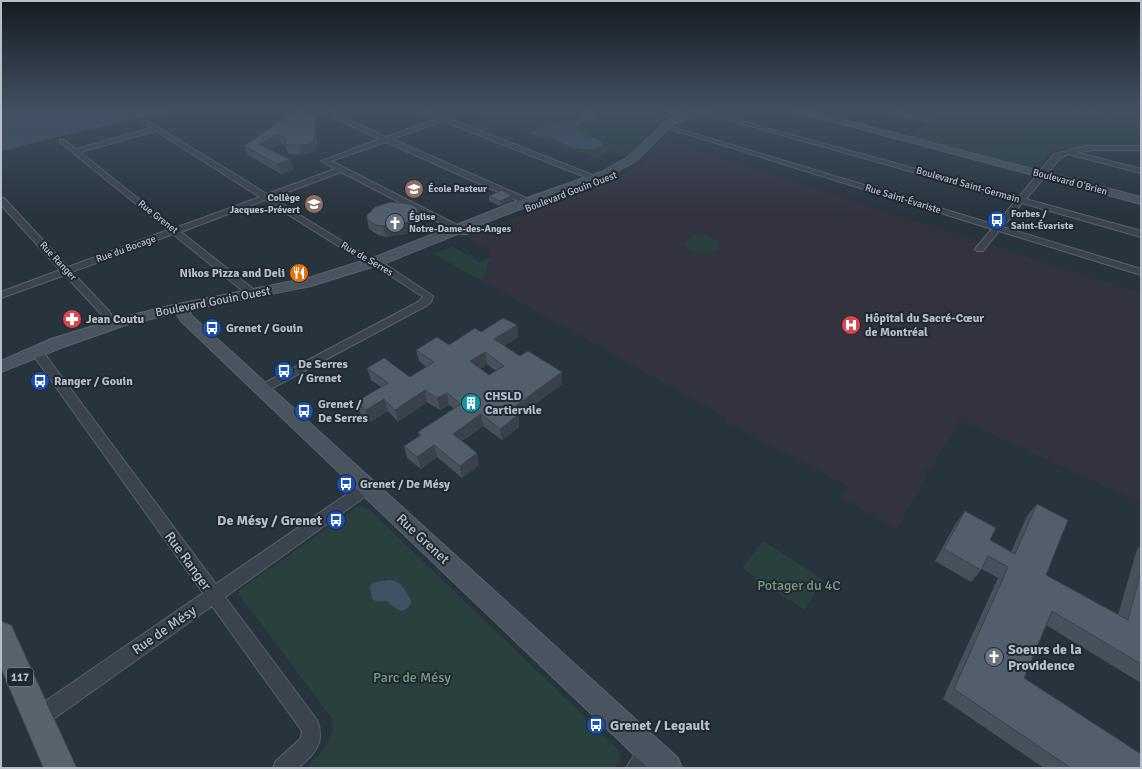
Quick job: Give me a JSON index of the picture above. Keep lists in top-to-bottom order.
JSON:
{
  "streets": {
    "main road": ["117"],
    "street": [
      "Boulevard O'Brien",
      "Boulevard Saint-Germain",
      "Boulevard Gouin Ouest",
      "Rue Saint-Évariste",
      "Rue Grenet",
      "Rue du Bocage",
      "Rue de Serres",
      "Rue Ranger",
      "Rue de Mésy"
    ]
  },
  "crossings": [
    ["Boulevard Gouin Ouest", "Rue Grenet"],
    ["Boulevard Gouin Ouest", "Rue de Serres"],
    ["Boulevard Gouin Ouest", "Rue Ranger"],
    ["Rue Grenet", "Rue du Bocage"],
    ["Rue Grenet", "Rue de Serres"],
    ["Rue Grenet", "Rue de Mésy"],
    ["Rue du Bocage", "Rue de Serres"],
    ["Rue du Bocage", "Rue Ranger"],
    ["Rue Ranger", "Rue de Mésy"],
    ["Rue de Mésy", "117"]
  ],
  "parks": ["Potager du 4C", "Parc de Mésy"],
  "places": {
    "school or university": ["École Pasteur", "Collège Jacques-Prévert"],
    "bus stop": [
      "Forbes / Saint-Évariste",
      "Grenet / Gouin",
      "De Serres / Grenet",
      "Ranger / Gouin",
      "Grenet / De Serres",
      "Grenet / De Mésy",
      "De Mésy / Grenet",
      "Grenet / Legault"
    ],
    "church": ["Église Notre-Dame-des-Anges", "Soeurs de la Providence"],
    "restaurant": ["Nikos Pizza and Deli"],
    "pharmacy": ["Jean Coutu"],
    "hospital": ["Hôpital du Sacré-Cœur de Montréal"],
    "building": ["CHSLD Cartiervile"]
  }
}
